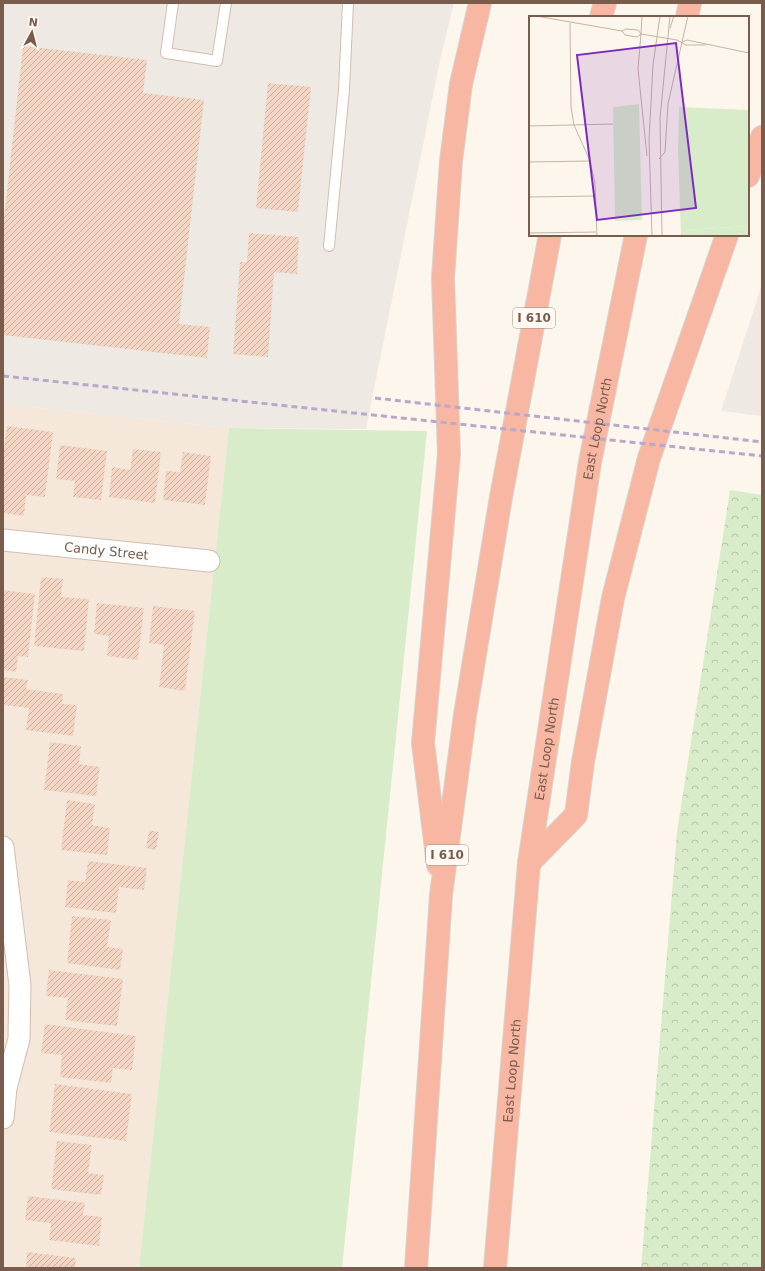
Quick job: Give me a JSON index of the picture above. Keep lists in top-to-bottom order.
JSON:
{
  "streets": {
    "highway": ["I 610", "East Loop North"],
    "street": ["Candy Street"]
  },
  "north": "top"
}
